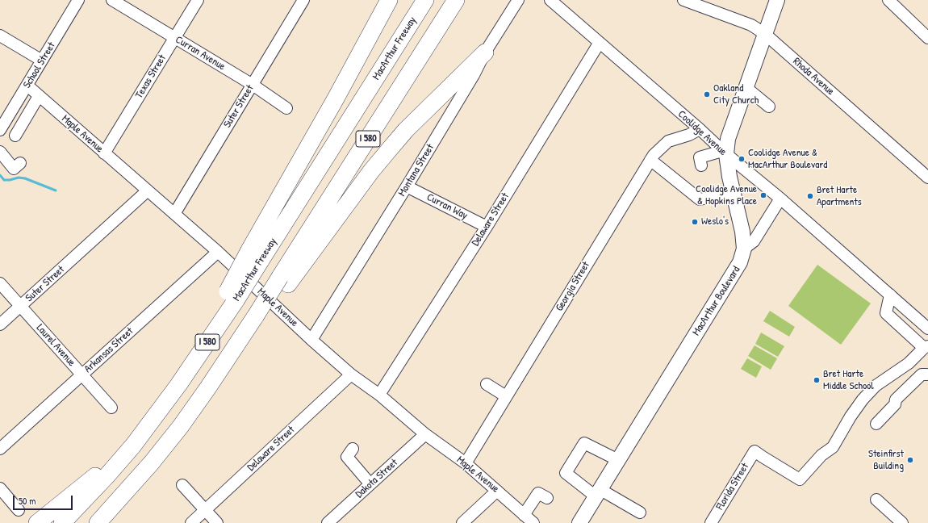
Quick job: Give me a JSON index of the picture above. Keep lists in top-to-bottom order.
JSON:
{
  "streets": {
    "highway": ["MacArthur Freeway", "I 580"],
    "main road": ["MacArthur Boulevard"],
    "street": [
      "Curran Avenue",
      "School Street",
      "Texas Street",
      "Rhoda Avenue",
      "Suter Street",
      "Coolidge Avenue",
      "Maple Avenue",
      "Montana Street",
      "Curran Way",
      "Delaware Street",
      "Georgia Street",
      "Laurel Avenue",
      "Arkansas Street",
      "Dakota Street",
      "Florida Street"
    ]
  },
  "crossings": [
    ["Curran Avenue", "Texas Street"],
    ["Curran Avenue", "Suter Street"],
    ["School Street", "Maple Avenue"],
    ["Texas Street", "Maple Avenue"],
    ["Rhoda Avenue", "MacArthur Boulevard"],
    ["Suter Street", "Maple Avenue"],
    ["Suter Street", "Laurel Avenue"],
    ["Coolidge Avenue", "Delaware Street"],
    ["Coolidge Avenue", "Georgia Street"],
    ["Coolidge Avenue", "MacArthur Boulevard"],
    ["Maple Avenue", "Montana Street"],
    ["Maple Avenue", "Delaware Street"],
    ["Maple Avenue", "Georgia Street"],
    ["Maple Avenue", "Arkansas Street"],
    ["Maple Avenue", "Dakota Street"],
    ["Montana Street", "Curran Way"],
    ["Curran Way", "Delaware Street"],
    ["Laurel Avenue", "Arkansas Street"]
  ],
  "places": [
    "Oakland City Church",
    "Coolidge Avenue & MacArthur Boulevard",
    "Coolidge Avenue & Hopkins Place",
    "Bret Harte Apartments",
    "Weslo's",
    "Bret Harte Middle School",
    "Steinfirst Building"
  ],
  "scale_bar": "50 m"
}
